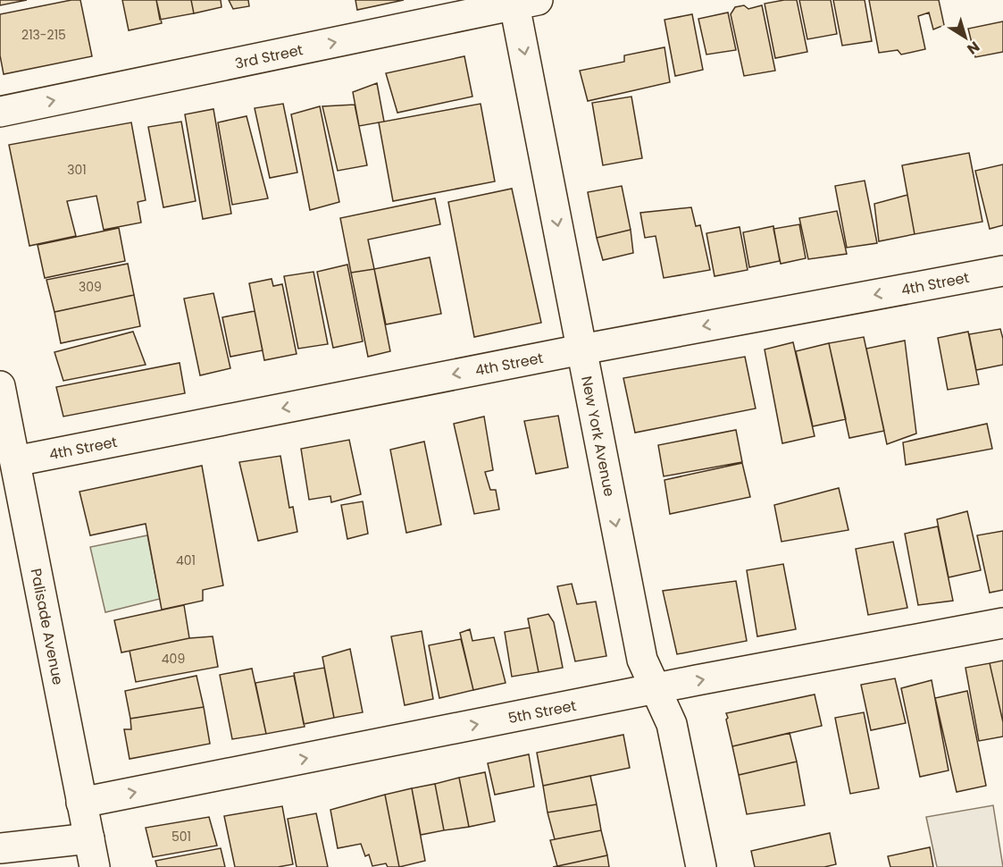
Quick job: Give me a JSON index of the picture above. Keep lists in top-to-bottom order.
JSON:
{
  "streets": {
    "street": [
      "3rd Street",
      "4th Street",
      "New York Avenue",
      "Palisade Avenue",
      "5th Street"
    ]
  },
  "crossings": [
    ["3rd Street", "New York Avenue"],
    ["4th Street", "New York Avenue"],
    ["4th Street", "Palisade Avenue"],
    ["New York Avenue", "5th Street"],
    ["Palisade Avenue", "5th Street"]
  ],
  "one_way": [
    "3rd Street",
    "4th Street",
    "New York Avenue",
    "5th Street"
  ],
  "house_numbers": [
    "213-215",
    "301",
    "309",
    "401",
    "409",
    "501"
  ],
  "north": "bottom right"
}
